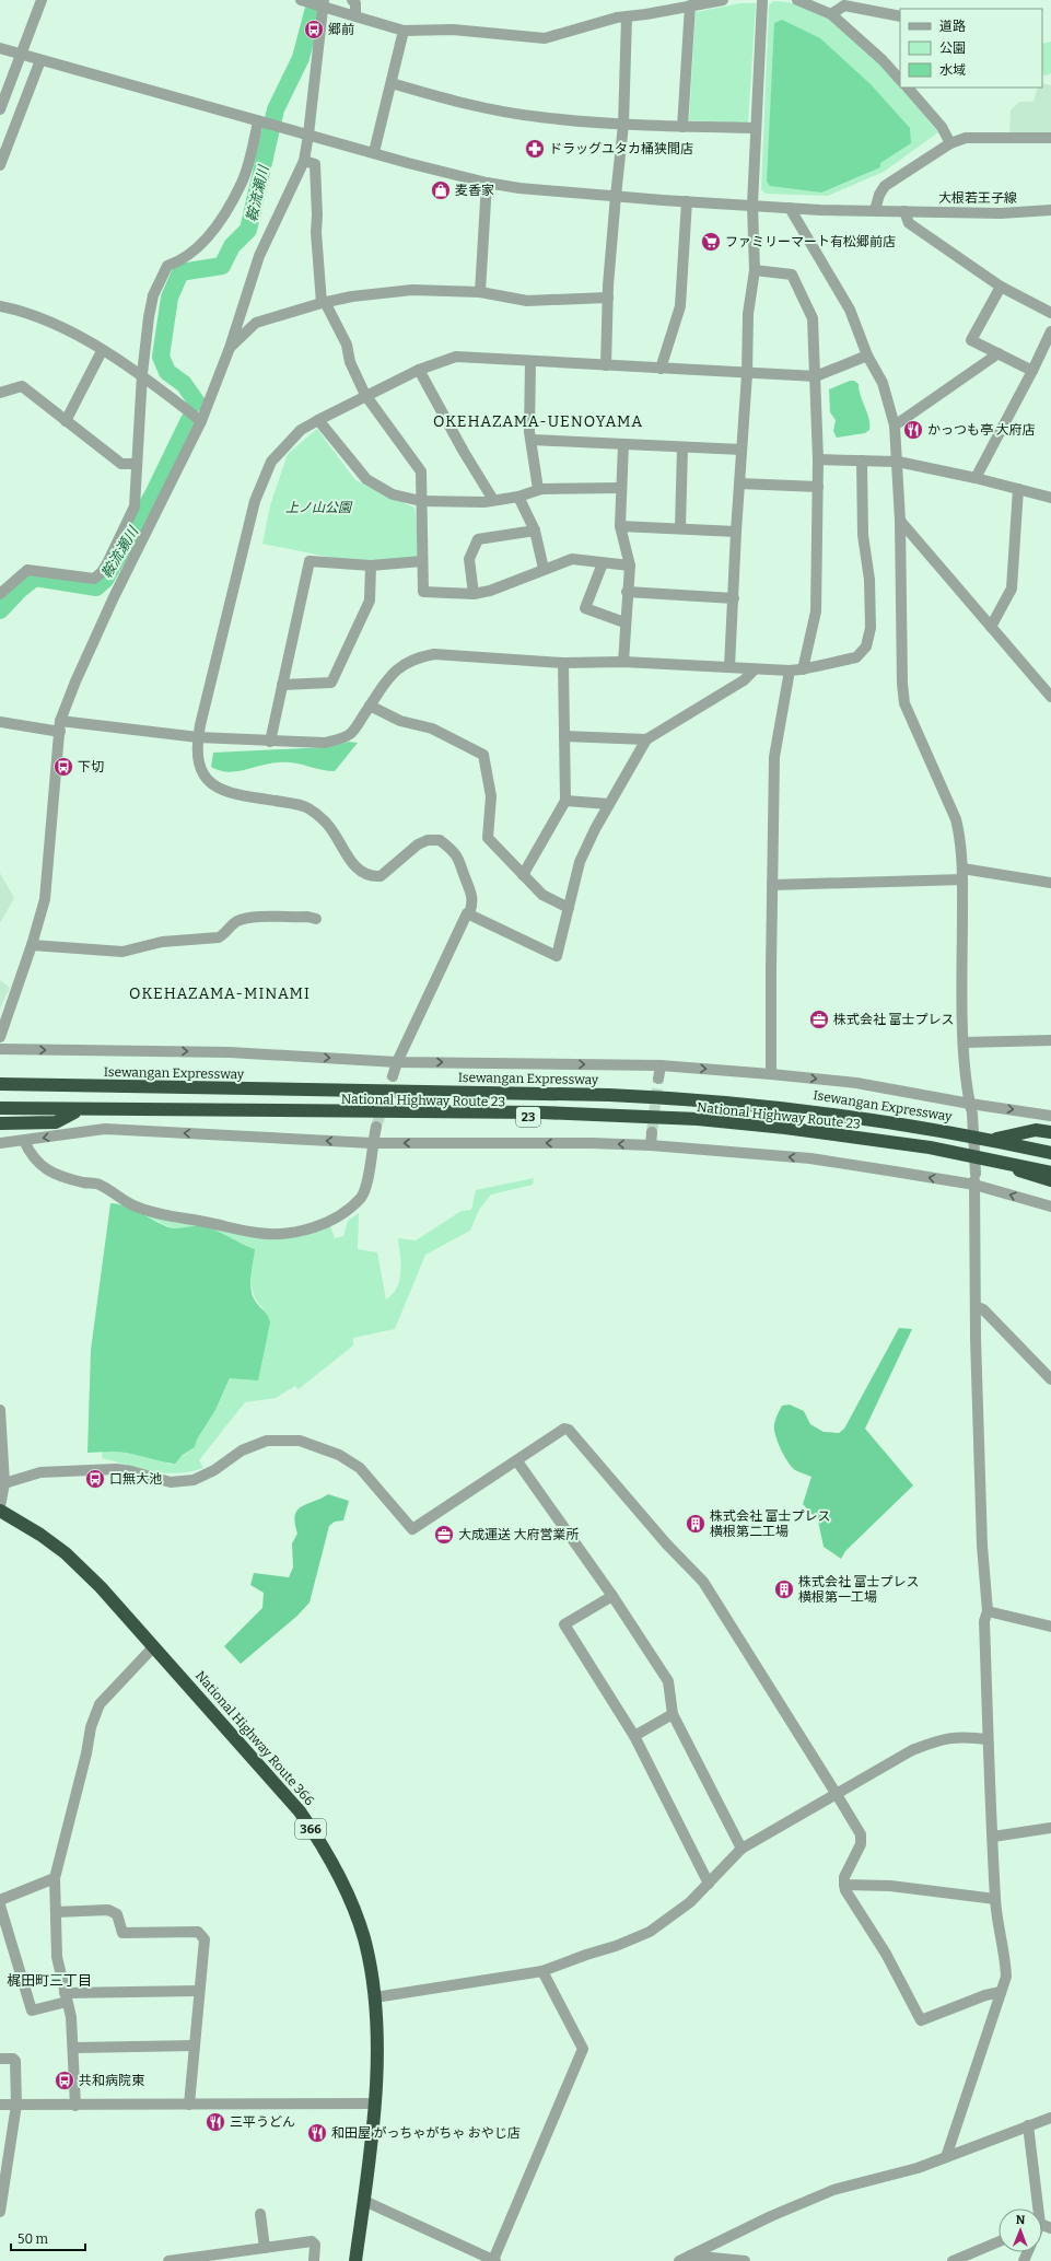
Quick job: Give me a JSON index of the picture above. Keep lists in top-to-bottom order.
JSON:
{
  "streets": {
    "highway": [
      "Isewangan Expressway",
      "National Highway Route 23",
      "23",
      "National Highway Route 366",
      "366"
    ],
    "street": ["大根若王子線"]
  },
  "crossings": [
    ["Isewangan Expressway", "National Highway Route 23"]
  ],
  "districts": ["OKEHAZAMA-UENOYAMA", "OKEHAZAMA-MINAMI", "梶田町三丁目"],
  "water": ["鞍流瀬川"],
  "parks": ["上ノ山公園"],
  "places": {
    "bus stop": [
      "郷前",
      "下切",
      "口無大池",
      "共和病院東"
    ],
    "pharmacy": ["ドラッグユタカ桶狭間店"],
    "shop": ["麦香家"],
    "supermarket": ["ファミリーマート有松郷前店"],
    "restaurant": ["かっつも亭 大府店", "三平うどん", "和田屋 がっちゃがちゃ おやじ店"],
    "office": ["株式会社 富士プレス", "大成運送 大府営業所"],
    "building": ["株式会社 富士プレス 横根第二工場", "株式会社 富士プレス 横根第一工場"]
  },
  "legend": ["道路", "公園", "水域"],
  "scale_bar": "50 m",
  "north": "top"
}
